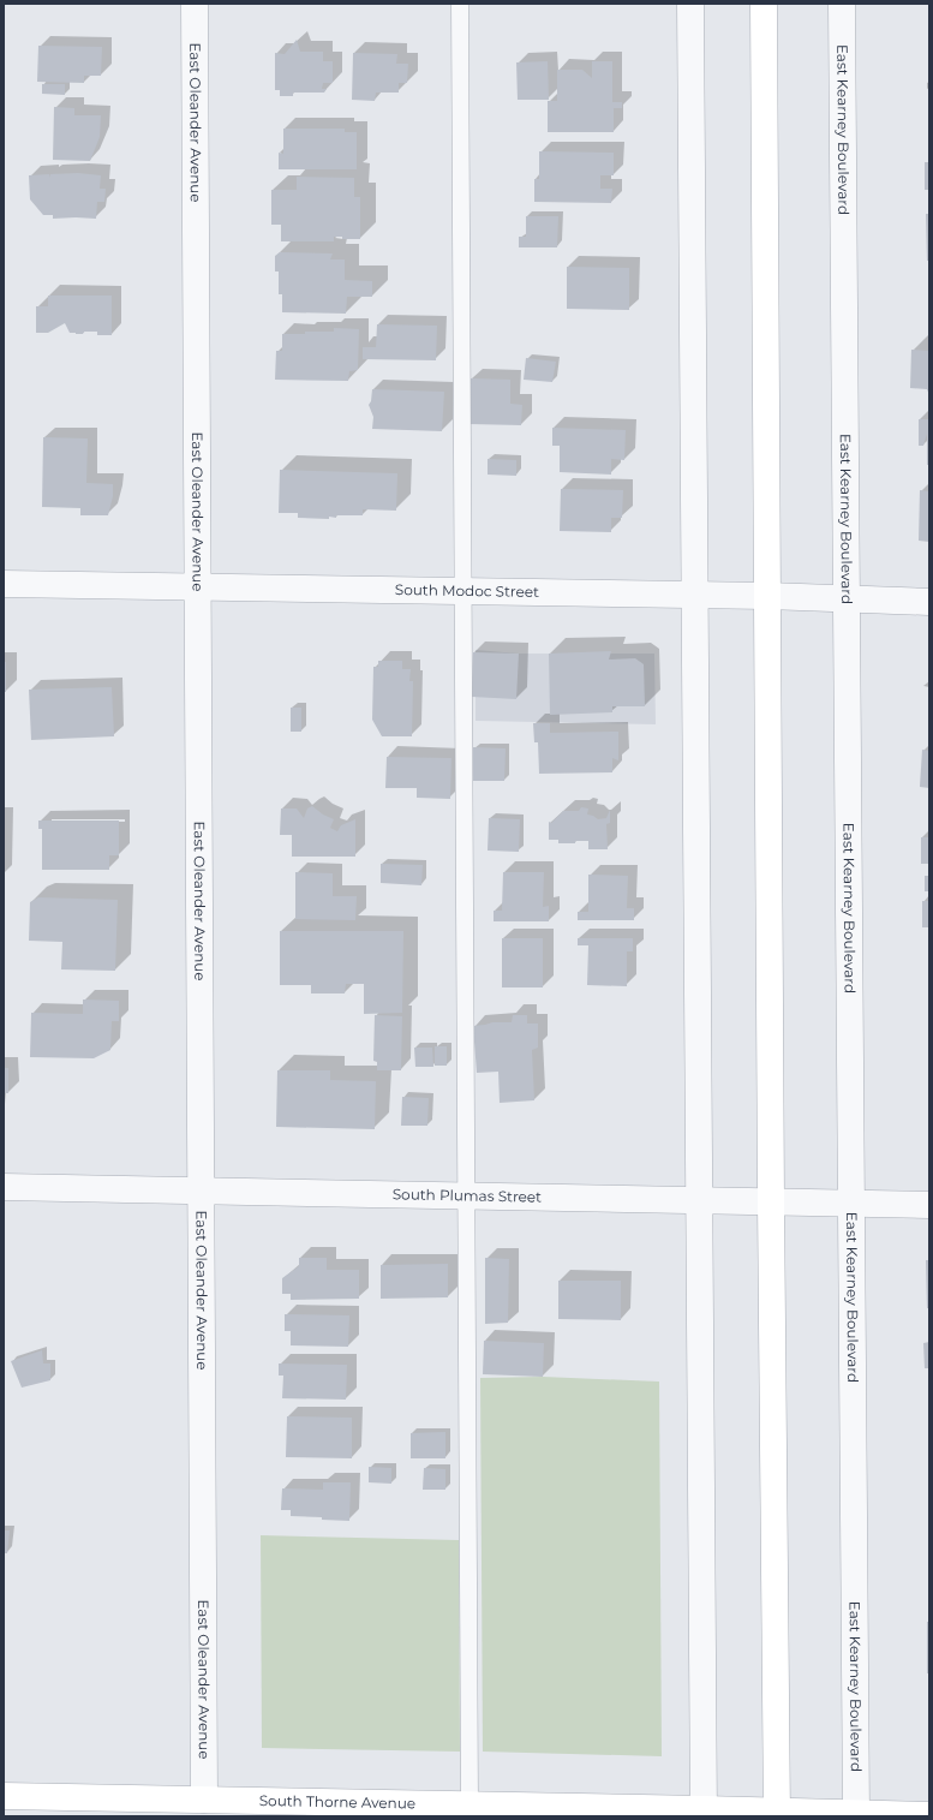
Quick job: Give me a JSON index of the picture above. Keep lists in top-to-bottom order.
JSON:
{
  "streets": {
    "main road": ["South Thorne Avenue"],
    "street": [
      "East Oleander Avenue",
      "East Kearney Boulevard",
      "South Modoc Street",
      "South Plumas Street"
    ]
  },
  "crossings": [
    ["East Oleander Avenue", "South Modoc Street"],
    ["East Oleander Avenue", "South Plumas Street"],
    ["East Oleander Avenue", "South Thorne Avenue"],
    ["East Kearney Boulevard", "South Modoc Street"],
    ["East Kearney Boulevard", "South Plumas Street"],
    ["East Kearney Boulevard", "South Thorne Avenue"]
  ]
}
